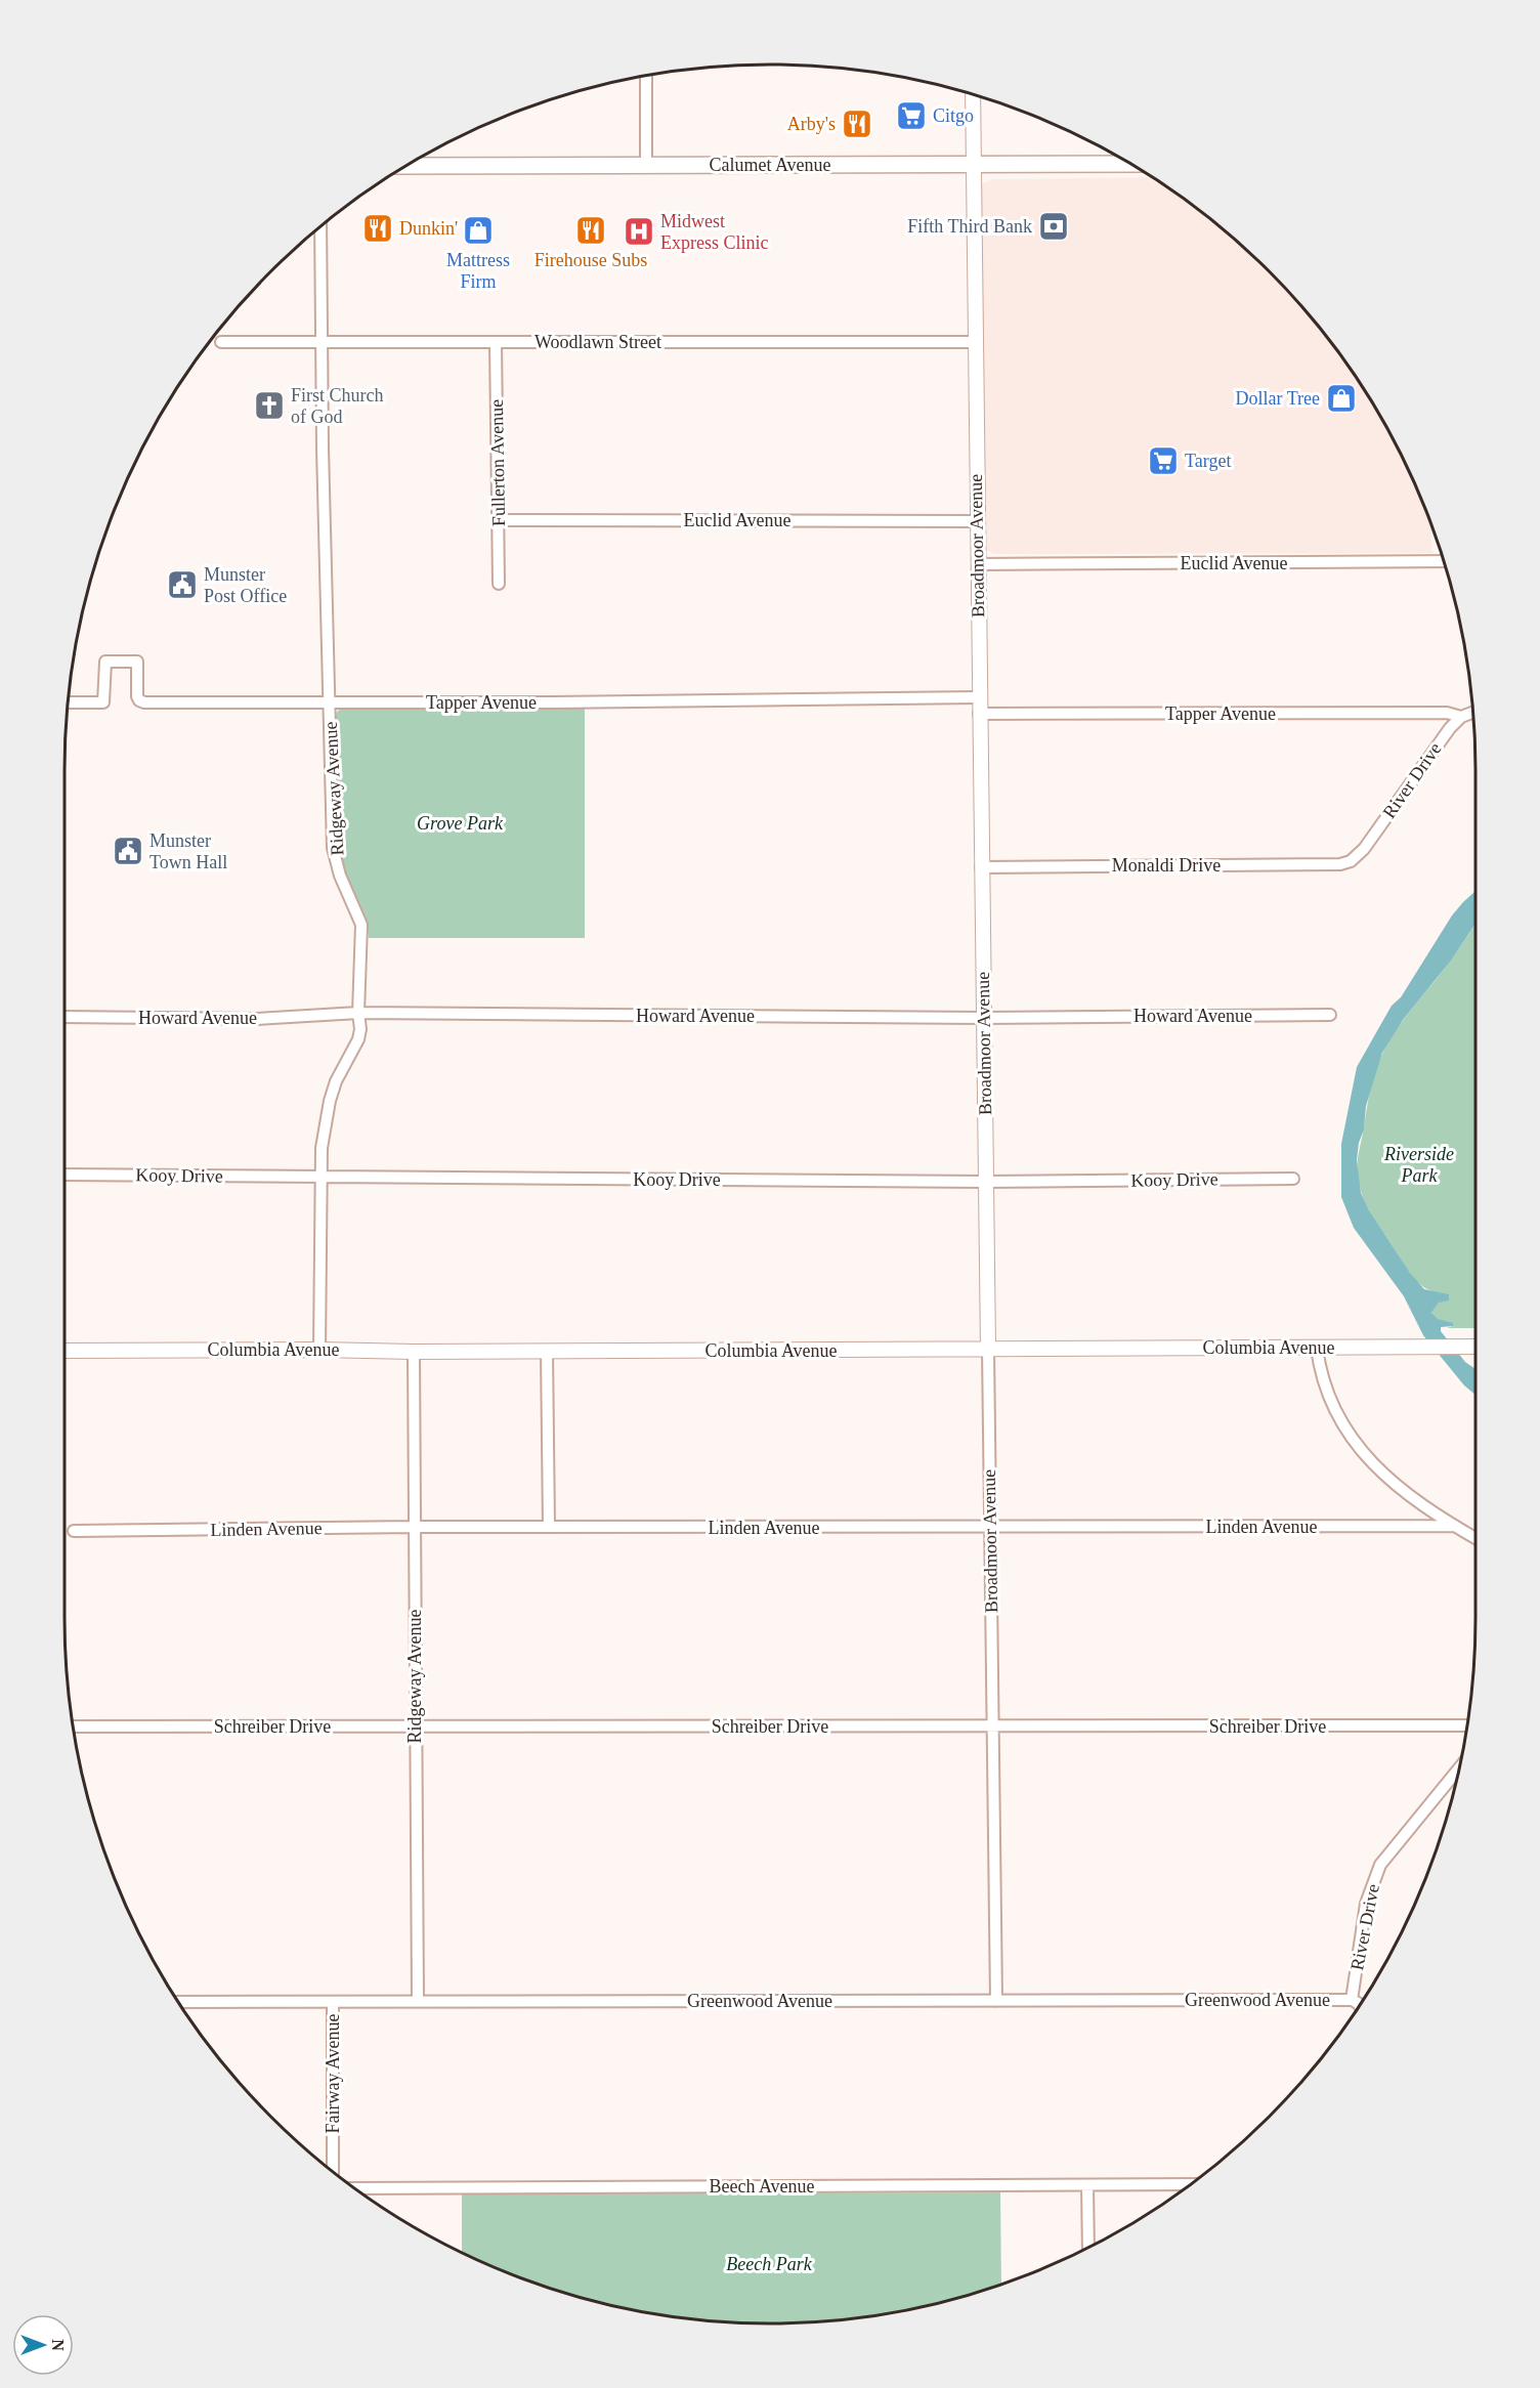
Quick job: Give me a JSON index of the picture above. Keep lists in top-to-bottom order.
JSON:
{
  "streets": {
    "main road": ["Calumet Avenue"],
    "street": [
      "Woodlawn Street",
      "Fullerton Avenue",
      "Euclid Avenue",
      "Broadmoor Avenue",
      "Tapper Avenue",
      "River Drive",
      "Ridgeway Avenue",
      "Monaldi Drive",
      "Howard Avenue",
      "Kooy Drive",
      "Columbia Avenue",
      "Linden Avenue",
      "Schreiber Drive",
      "Greenwood Avenue",
      "Fairway Avenue",
      "Beech Avenue"
    ]
  },
  "crossings": [
    ["Calumet Avenue", "Broadmoor Avenue"],
    ["Woodlawn Street", "Fullerton Avenue"],
    ["Woodlawn Street", "Broadmoor Avenue"],
    ["Woodlawn Street", "Ridgeway Avenue"],
    ["Fullerton Avenue", "Euclid Avenue"],
    ["Euclid Avenue", "Broadmoor Avenue"],
    ["Broadmoor Avenue", "Tapper Avenue"],
    ["Broadmoor Avenue", "Monaldi Drive"],
    ["Broadmoor Avenue", "Howard Avenue"],
    ["Broadmoor Avenue", "Kooy Drive"],
    ["Broadmoor Avenue", "Columbia Avenue"],
    ["Broadmoor Avenue", "Linden Avenue"],
    ["Broadmoor Avenue", "Schreiber Drive"],
    ["Broadmoor Avenue", "Greenwood Avenue"],
    ["Tapper Avenue", "River Drive"],
    ["Tapper Avenue", "Ridgeway Avenue"],
    ["River Drive", "Monaldi Drive"],
    ["River Drive", "Greenwood Avenue"],
    ["Ridgeway Avenue", "Howard Avenue"],
    ["Ridgeway Avenue", "Kooy Drive"],
    ["Ridgeway Avenue", "Columbia Avenue"],
    ["Ridgeway Avenue", "Linden Avenue"],
    ["Ridgeway Avenue", "Schreiber Drive"],
    ["Ridgeway Avenue", "Greenwood Avenue"],
    ["Greenwood Avenue", "Fairway Avenue"]
  ],
  "parks": ["Grove Park", "Riverside Park", "Beech Park"],
  "places": {
    "supermarket": ["Citgo", "Target"],
    "restaurant": ["Arby's", "Dunkin'", "Firehouse Subs"],
    "bank": ["Fifth Third Bank"],
    "shop": ["Mattress Firm", "Dollar Tree"],
    "hospital": ["Midwest Express Clinic"],
    "church": ["First Church of God"],
    "public building": ["Munster Post Office", "Munster Town Hall"]
  },
  "north": "right"
}
